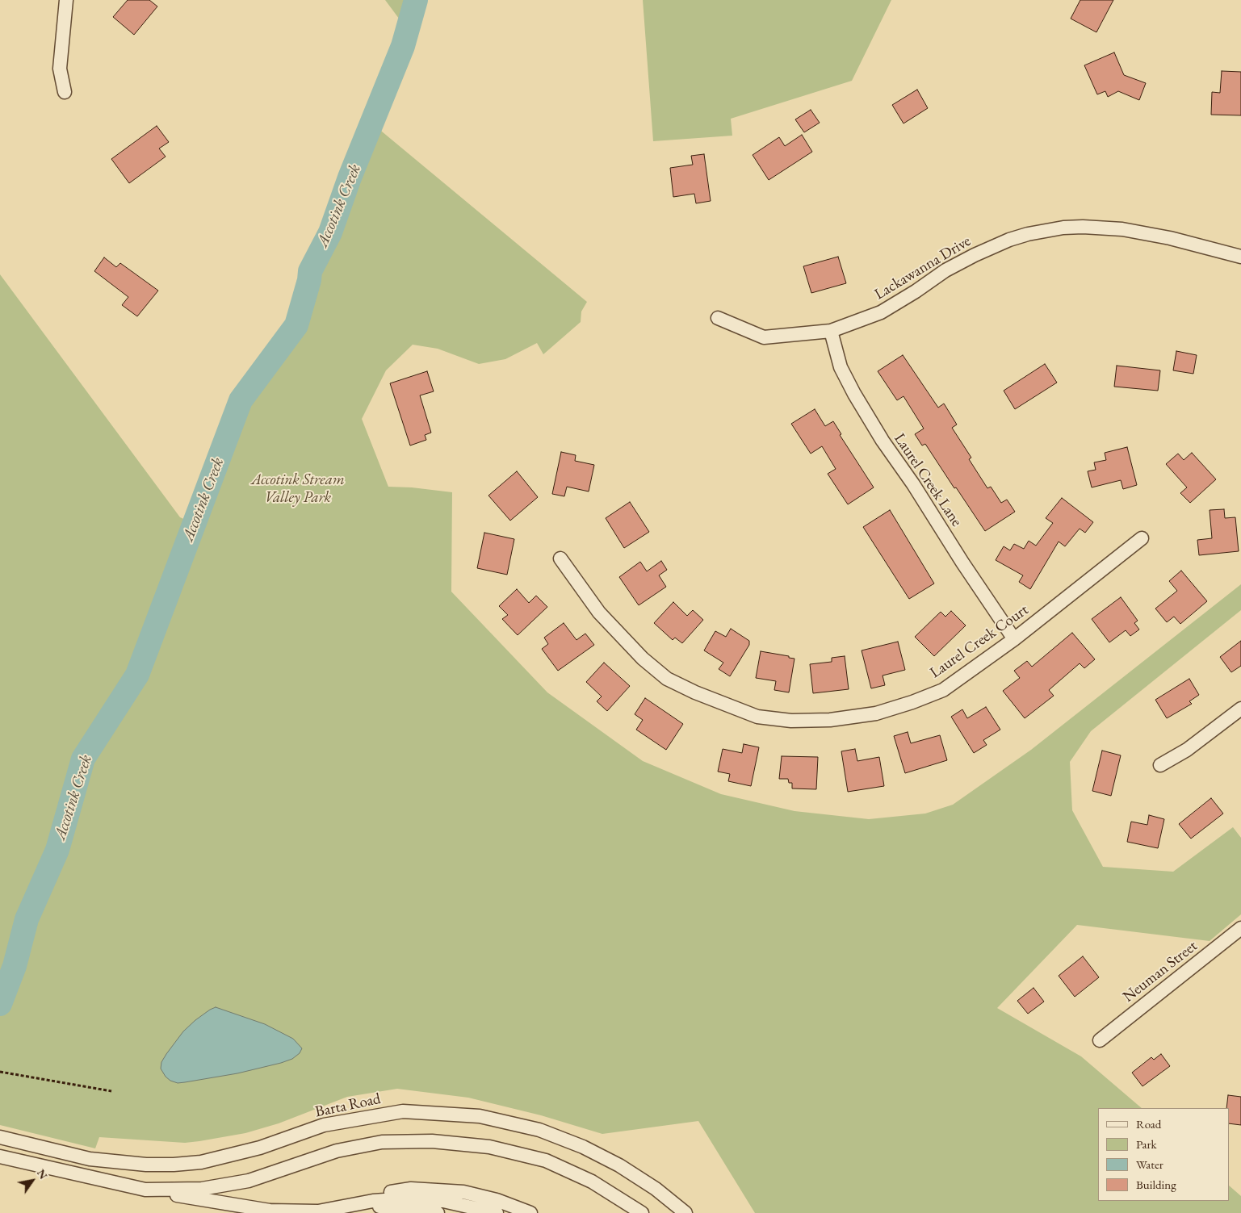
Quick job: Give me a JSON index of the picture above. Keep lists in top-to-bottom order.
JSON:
{
  "streets": {
    "street": [
      "Lackawanna Drive",
      "Laurel Creek Lane",
      "Laurel Creek Court",
      "Neuman Street",
      "Barta Road"
    ]
  },
  "crossings": [
    ["Lackawanna Drive", "Laurel Creek Lane"],
    ["Laurel Creek Lane", "Laurel Creek Court"]
  ],
  "water": ["Accotink Creek"],
  "parks": ["Accotink Stream Valley Park"],
  "legend": [
    "Road",
    "Park",
    "Water",
    "Building"
  ],
  "north": "top right"
}
